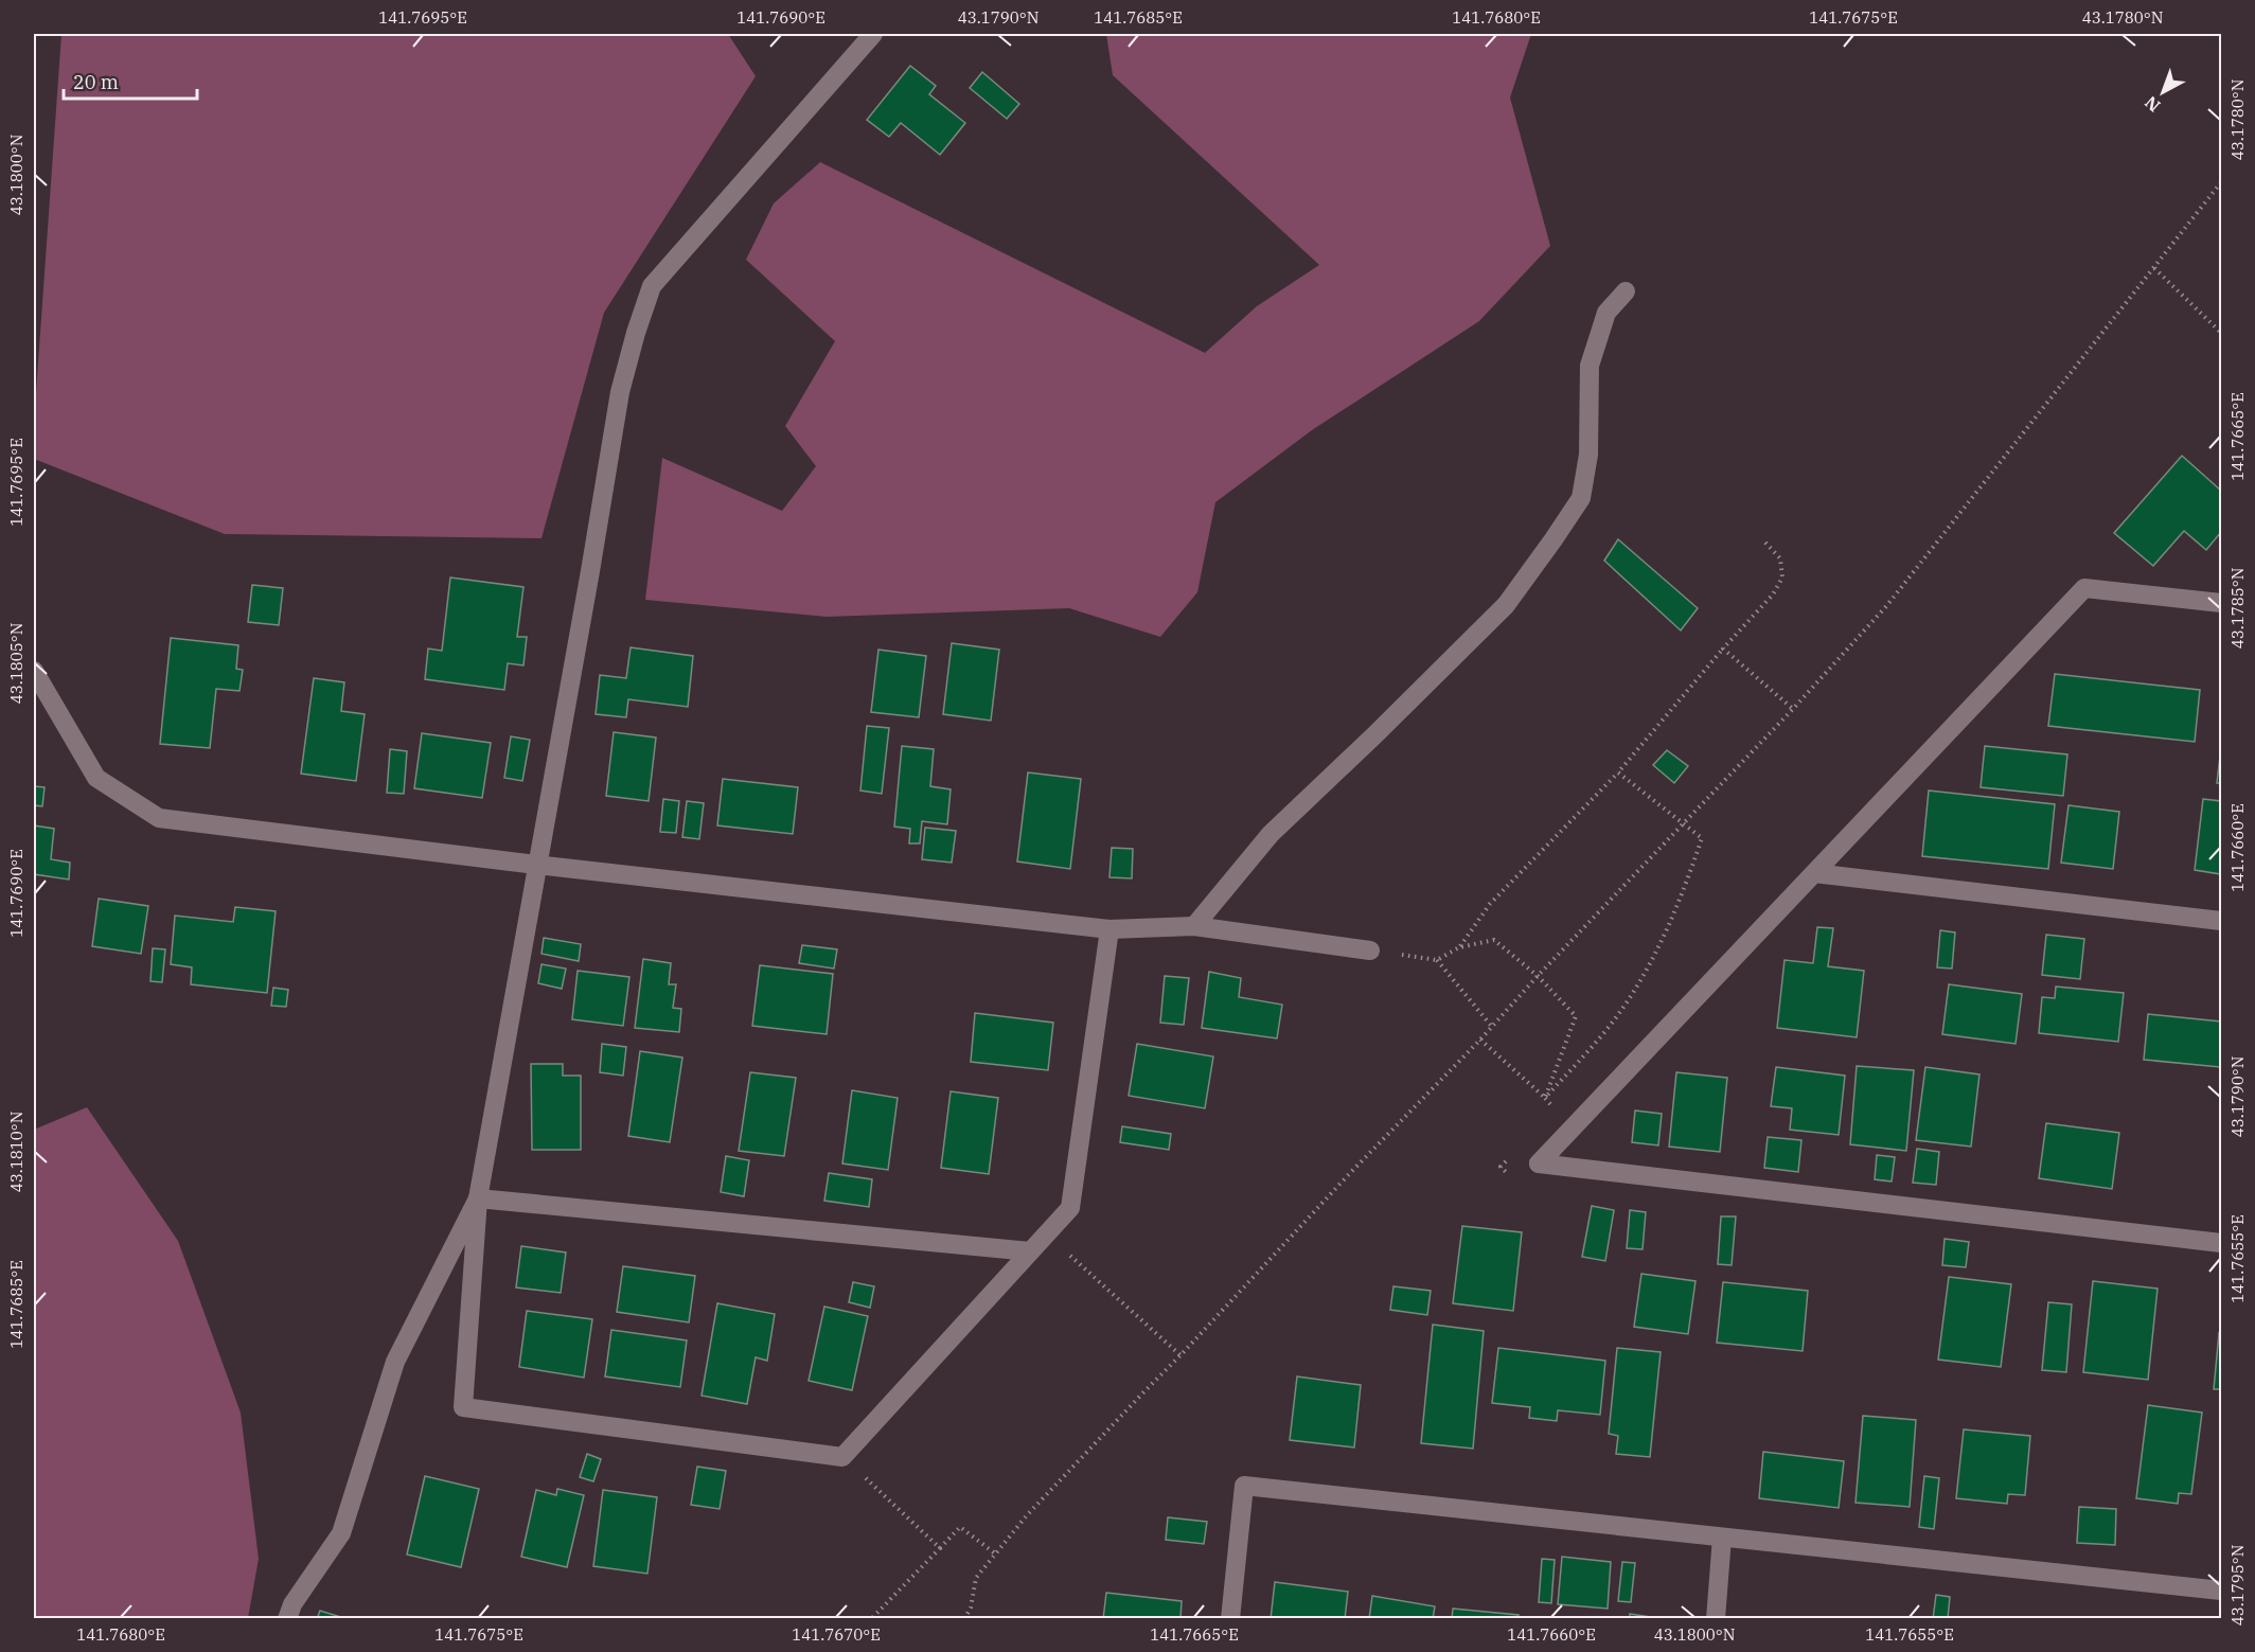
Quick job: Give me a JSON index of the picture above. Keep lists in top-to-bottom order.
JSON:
{
  "scale_bar": "20 m",
  "north": "bottom left",
  "coordinates": [
    "141.7695°E",
    "141.7690°E",
    "43.1790°N",
    "141.7685°E",
    "141.7680°E",
    "141.7675°E",
    "43.1780°N",
    "43.1800°N",
    "141.7665°E",
    "43.1785°N",
    "43.1805°N",
    "141.7660°E",
    "43.1810°N",
    "141.7655°E",
    "43.1795°N",
    "141.7670°E"
  ]
}
